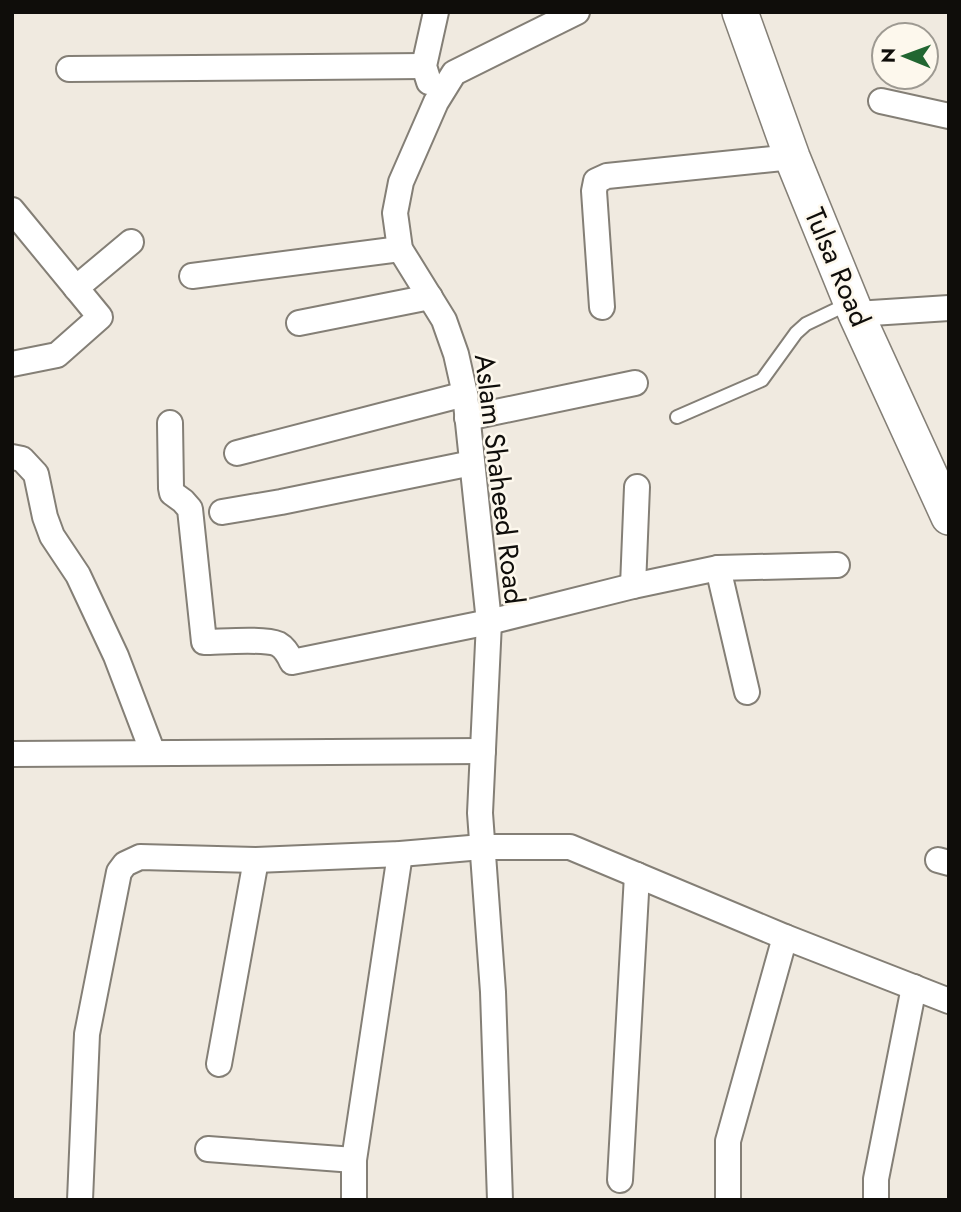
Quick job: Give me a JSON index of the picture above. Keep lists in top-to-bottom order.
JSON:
{
  "streets": {
    "main road": ["Tulsa Road"],
    "street": ["Aslam Shaheed Road"]
  },
  "north": "left"
}
